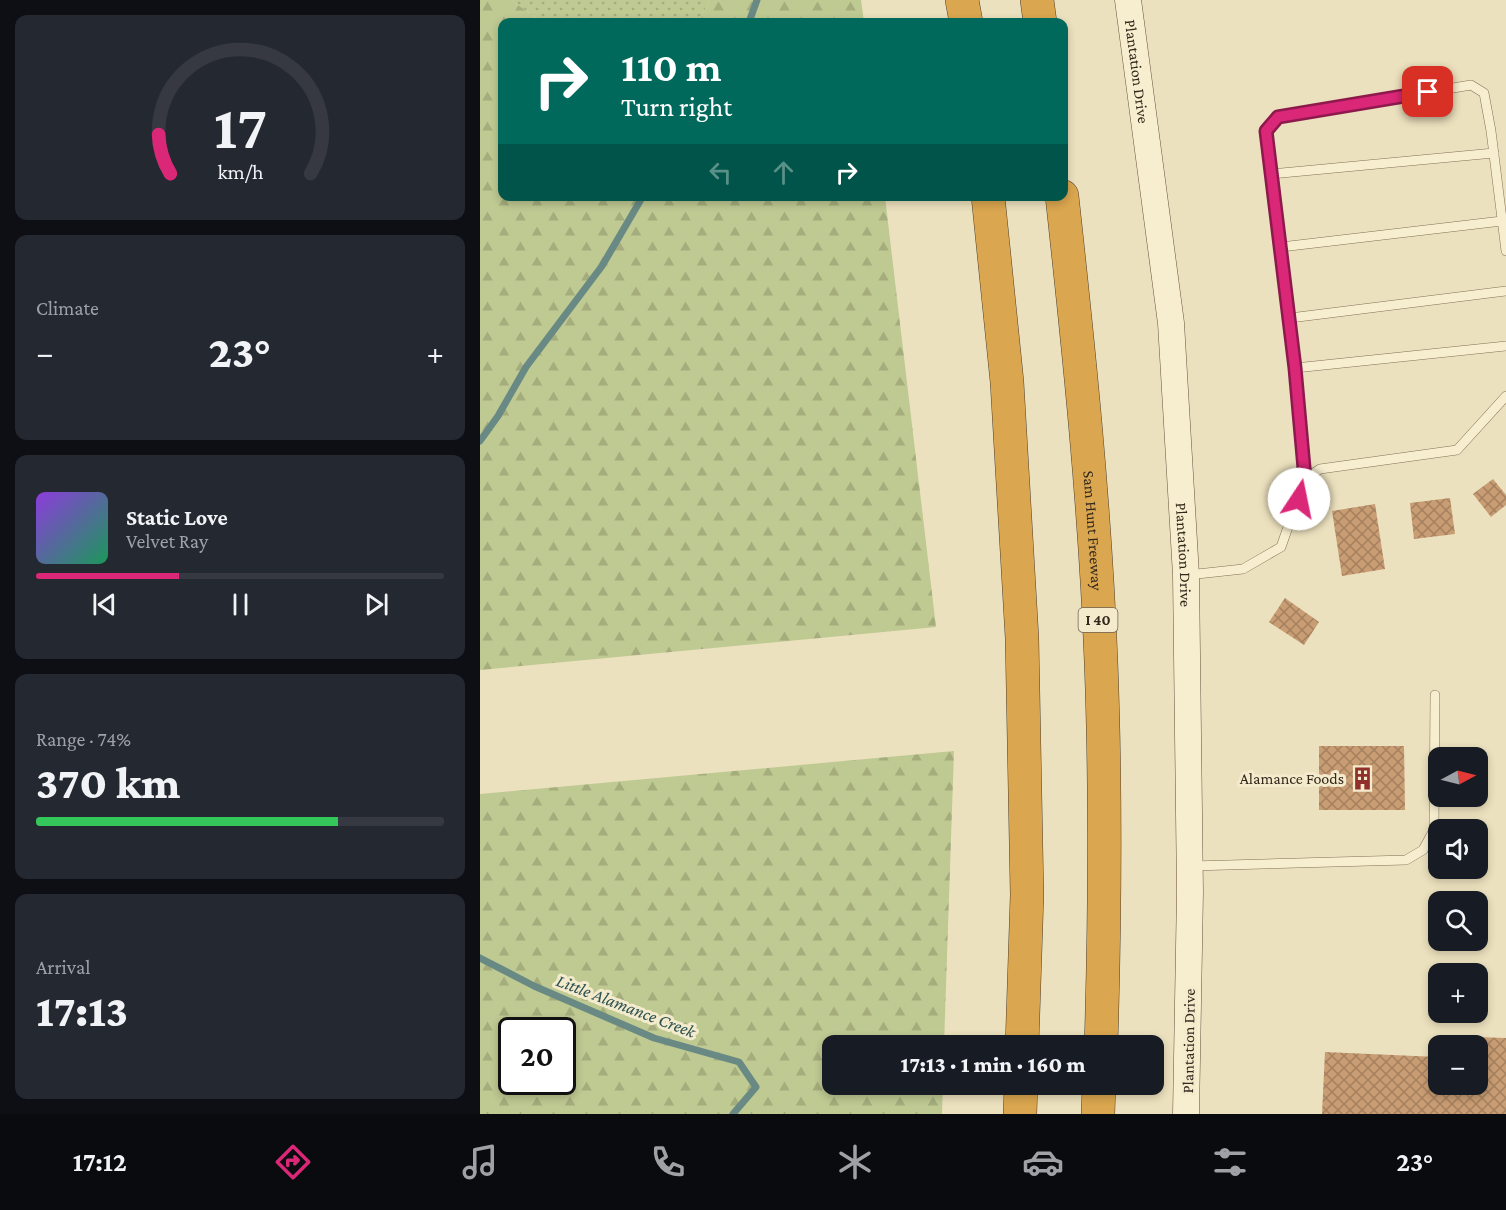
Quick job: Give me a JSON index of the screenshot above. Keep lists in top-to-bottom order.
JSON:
{
  "streets": {
    "highway": ["Sam Hunt Freeway", "I 40"],
    "street": ["Plantation Drive"]
  },
  "water": ["Little Alamance Creek"],
  "places": {
    "building": ["Alamance Foods"]
  },
  "north": "right",
  "page": {
    "turn": ["110 m", "Turn right"],
    "tile": [
      "Climate",
      ["Range · 74%", "370 km"],
      ["Arrival", "17:13"]
    ],
    "heat": ["−", "23°", "+"],
    "song": ["Static Love", "Velvet Ray"],
    "map_buttons": ["+", "−"],
    "limit": "20",
    "trip": "17:13 · 1 min · 160 m",
    "tabs": ["17:12", "23°"],
    "gauge": ["17", "km/h"]
  }
}
